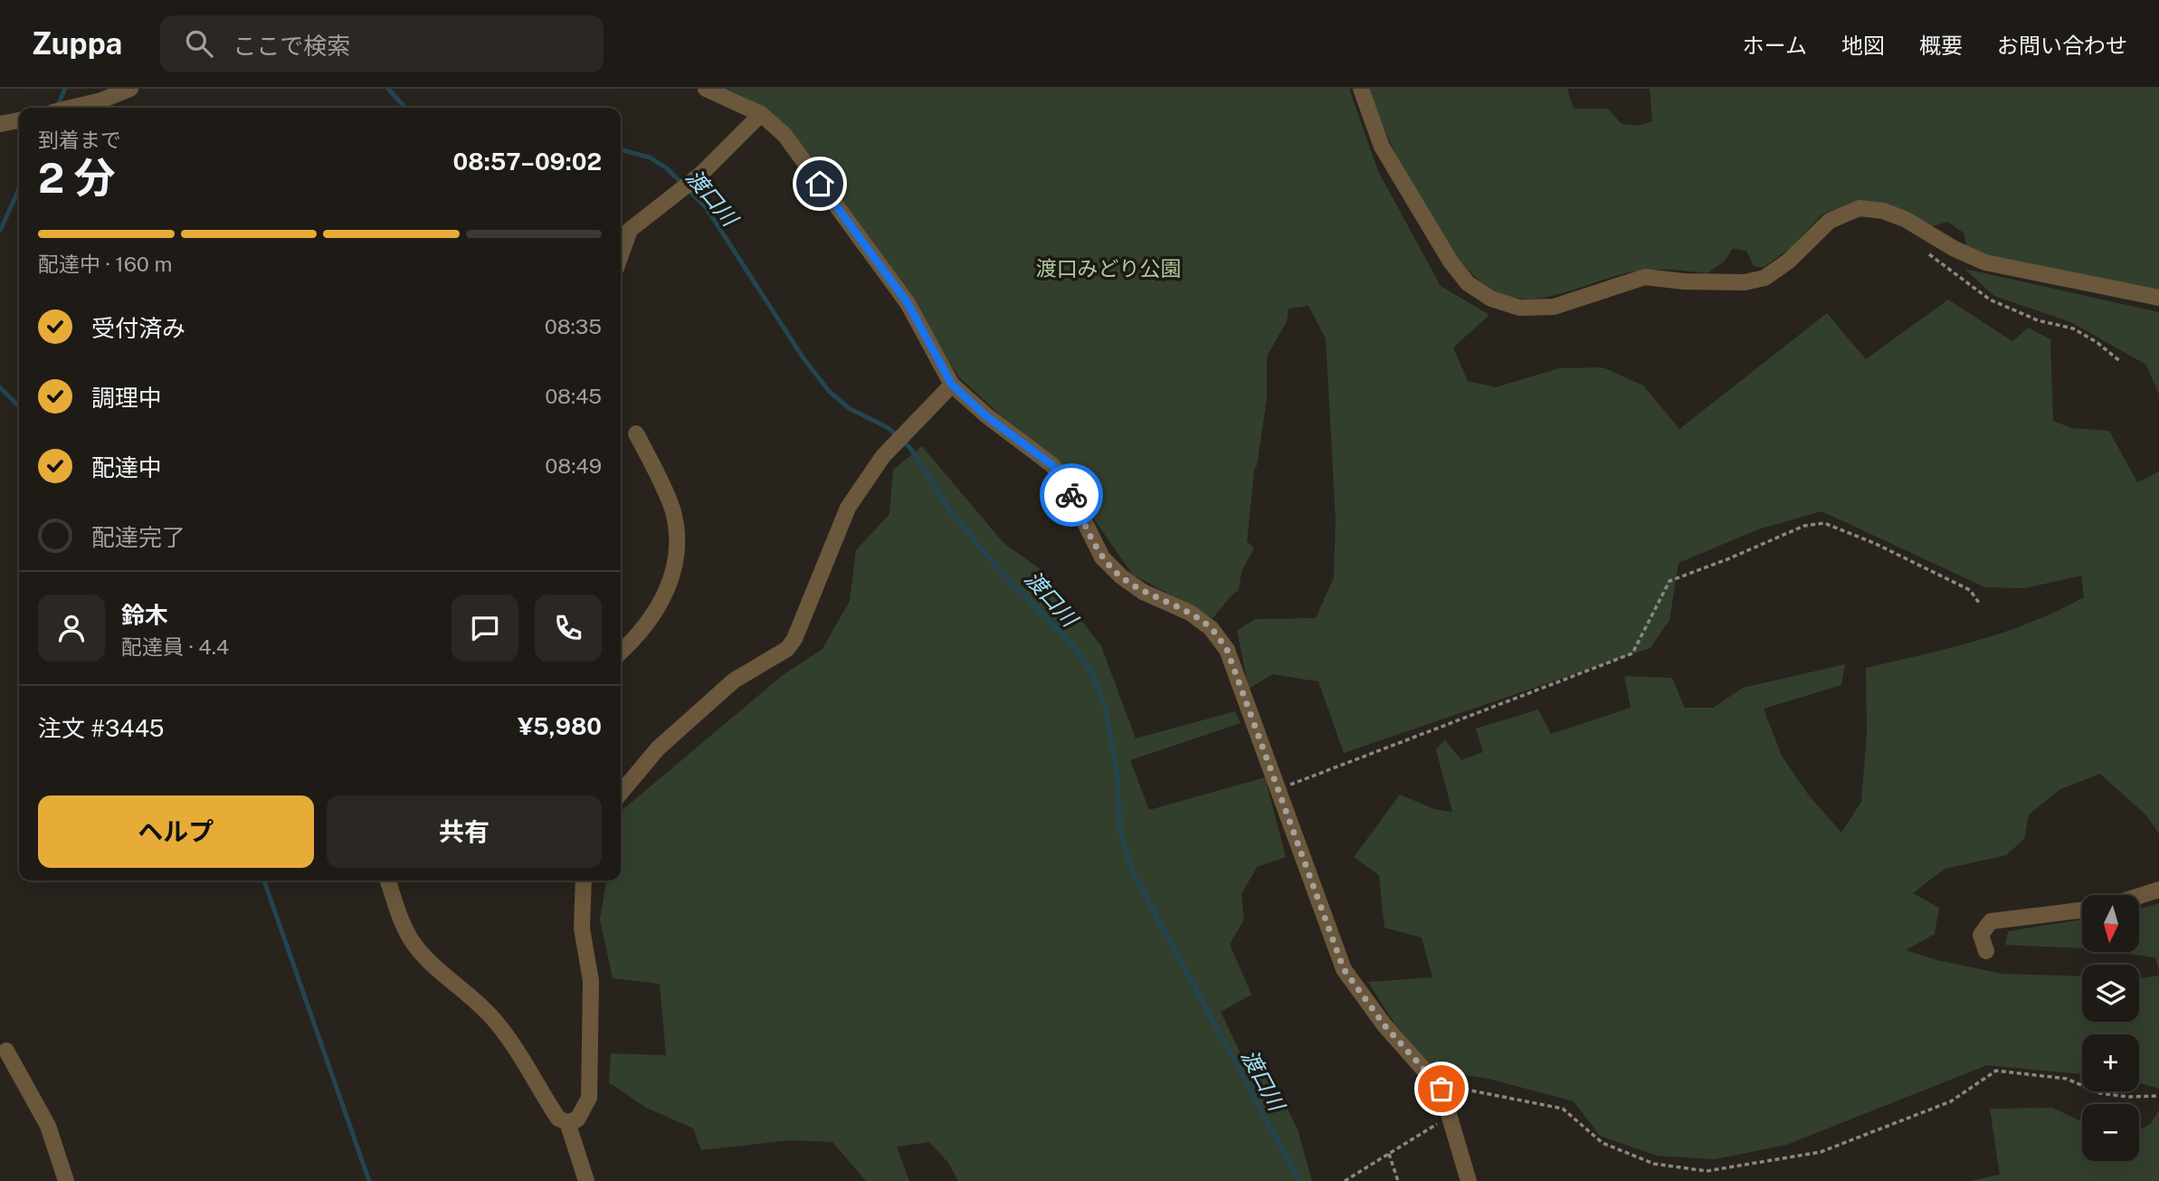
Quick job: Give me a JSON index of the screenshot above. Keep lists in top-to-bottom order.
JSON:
{
  "water": ["渡口川"],
  "parks": ["渡口みどり公園"],
  "north": "bottom",
  "page": {
    "header": "Zuppa",
    "search": "ここで検索",
    "nav": [
      "ホーム",
      "地図",
      "概要",
      "お問い合わせ"
    ],
    "heading": ["2 分", "到着まで", "08:57–09:02"],
    "panel": [
      "鈴木",
      "配達員 · 4.4",
      "注文 #3445",
      "¥5,980"
    ],
    "bar": "配達中 · 160 m",
    "list": [
      ["受付済み", "08:35"],
      ["調理中", "08:45"],
      ["配達中", "08:49"],
      "配達完了"
    ],
    "buttons": ["ヘルプ", "共有"],
    "map_buttons": ["+", "−"]
  }
}
